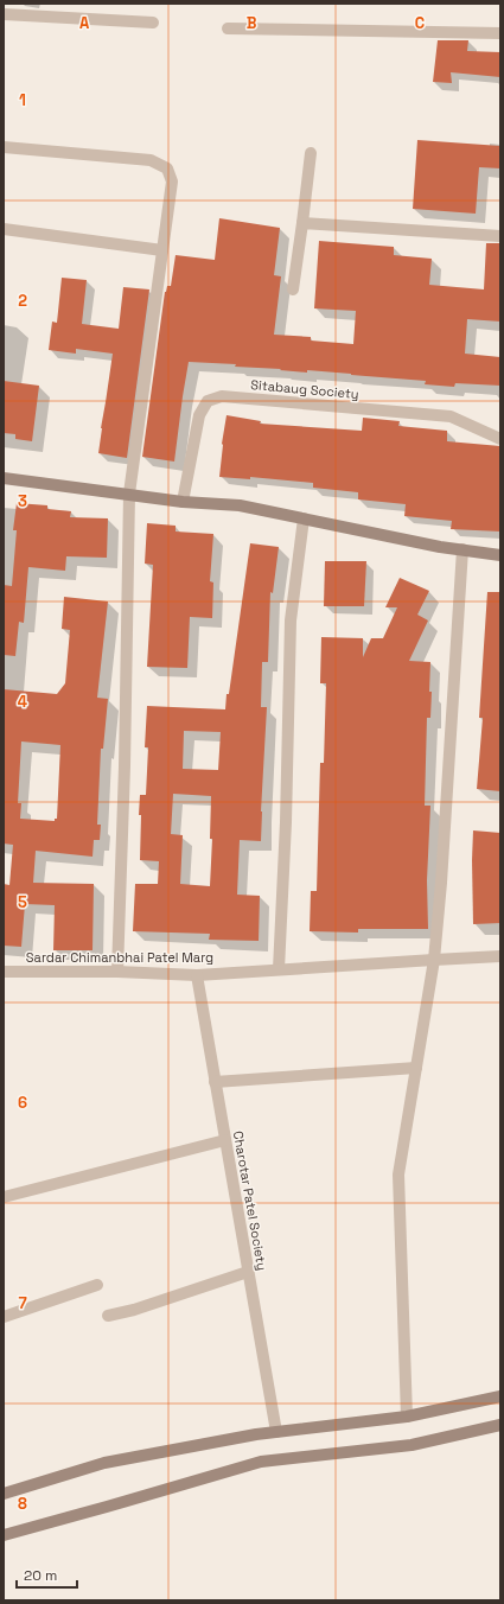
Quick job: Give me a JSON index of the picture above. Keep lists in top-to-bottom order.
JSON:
{
  "streets": {
    "street": ["Sitabaug Society", "Sardar Chimanbhai Patel Marg", "Charotar Patel Society"]
  },
  "scale_bar": "20 m",
  "grid": {
    "columns": ["A", "B", "C"],
    "rows": [
      "1",
      "2",
      "3",
      "4",
      "5",
      "6",
      "7",
      "8"
    ]
  }
}
